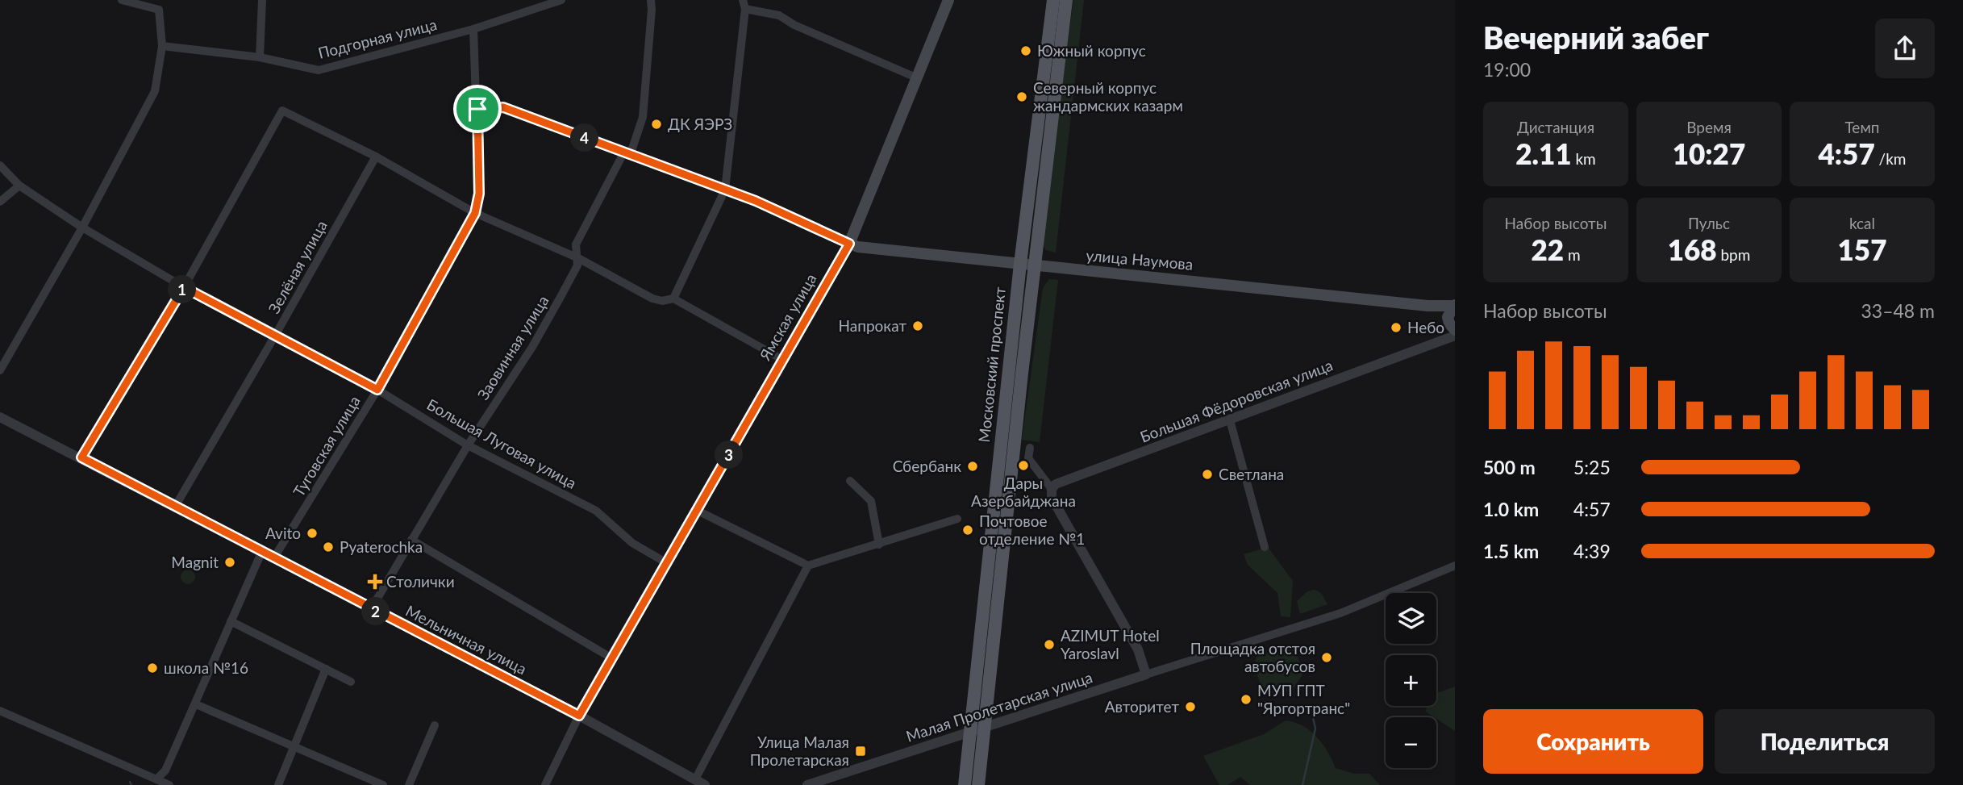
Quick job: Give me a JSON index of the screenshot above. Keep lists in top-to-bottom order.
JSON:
{
  "streets": {
    "main road": ["улица Наумова", "Ямская улица", "Московский проспект"],
    "street": [
      "Подгорная улица",
      "Зелёная улица",
      "Заовинная улица",
      "Большая Фёдоровская улица",
      "Большая Луговая улица",
      "Туговская улица",
      "Мельничная улица",
      "Малая Пролетарская улица"
    ]
  },
  "crossings": [
    ["Подгорная улица", "Туговская улица"],
    ["улица Наумова", "Ямская улица"],
    ["улица Наумова", "Московский проспект"],
    ["Зелёная улица", "Большая Луговая улица"],
    ["Зелёная улица", "Мельничная улица"],
    ["Ямская улица", "Большая Луговая улица"],
    ["Ямская улица", "Мельничная улица"],
    ["Заовинная улица", "Большая Луговая улица"],
    ["Заовинная улица", "Мельничная улица"],
    ["Московский проспект", "Малая Пролетарская улица"],
    ["Большая Луговая улица", "Туговская улица"],
    ["Туговская улица", "Мельничная улица"]
  ],
  "places": {
    "other": [
      "Южный корпус",
      "Северный корпус жандармских казарм",
      "ДК ЯЭРЗ",
      "Напрокат",
      "Небо",
      "Дары Азербайджана",
      "Сбербанк",
      "Светлана",
      "Почтовое отделение №1",
      "Avito",
      "Pyaterochka",
      "Magnit",
      "AZIMUT Hotel Yaroslavl",
      "Площадка отстоя автобусов",
      "школа №16",
      "МУП ГПТ \"Яргортранс\"",
      "Авторитет"
    ],
    "health": ["Столички"],
    "transit": ["Улица Малая Пролетарская"]
  },
  "page": {
    "heading": ["Вечерний забег", "19:00"],
    "stats": [
      ["Дистанция", "2.11 km"],
      ["Время", "10:27"],
      ["Темп", "4:57 /km"],
      ["Набор высоты", "22 m"],
      ["Пульс", "168 bpm"],
      ["kcal", "157"]
    ],
    "pins": [
      "4",
      "1",
      "3",
      "2"
    ],
    "chart": ["Набор высоты", "33–48 m"],
    "list": [
      {
        "name": "500 m",
        "note": "5:25"
      },
      {
        "name": "1.0 km",
        "note": "4:57"
      },
      {
        "name": "1.5 km",
        "note": "4:39"
      }
    ],
    "map_buttons": ["+", "−"],
    "buttons": ["Сохранить", "Поделиться"]
  }
}
